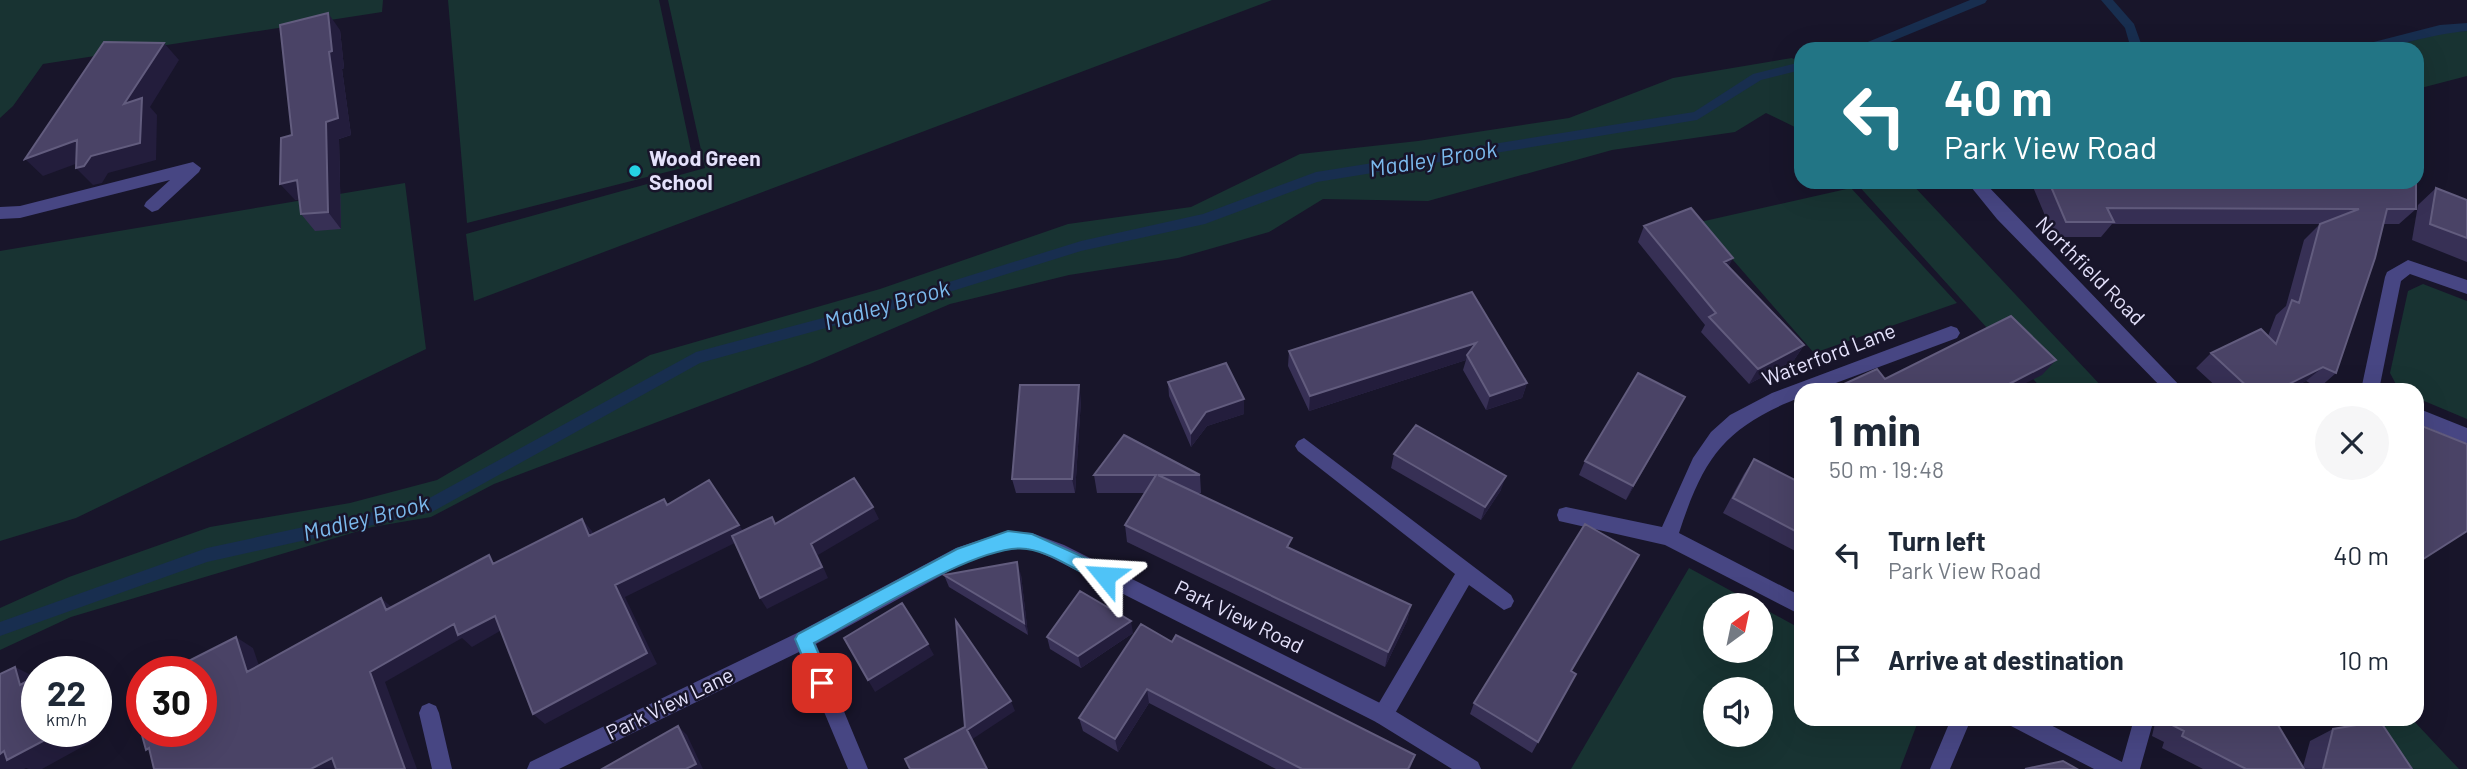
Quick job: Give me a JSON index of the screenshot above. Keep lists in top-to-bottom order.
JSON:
{
  "streets": {
    "street": [
      "Northfield Road",
      "Waterford Lane",
      "Park View Road",
      "Park View Lane"
    ]
  },
  "crossings": [
    ["Park View Road", "Park View Lane"]
  ],
  "water": ["Madley Brook"],
  "places": ["Wood Green School"],
  "north": "top right",
  "page": {
    "turn": ["40 m", "Park View Road"],
    "heading": ["1 min", "50 m · 19:48"],
    "list": [
      {
        "name": "Turn left",
        "note": "Park View Road",
        "value": "40 m"
      },
      {
        "name": "Arrive at destination",
        "value": "10 m"
      }
    ],
    "speed": "22 km/h",
    "limit": "30"
  }
}
